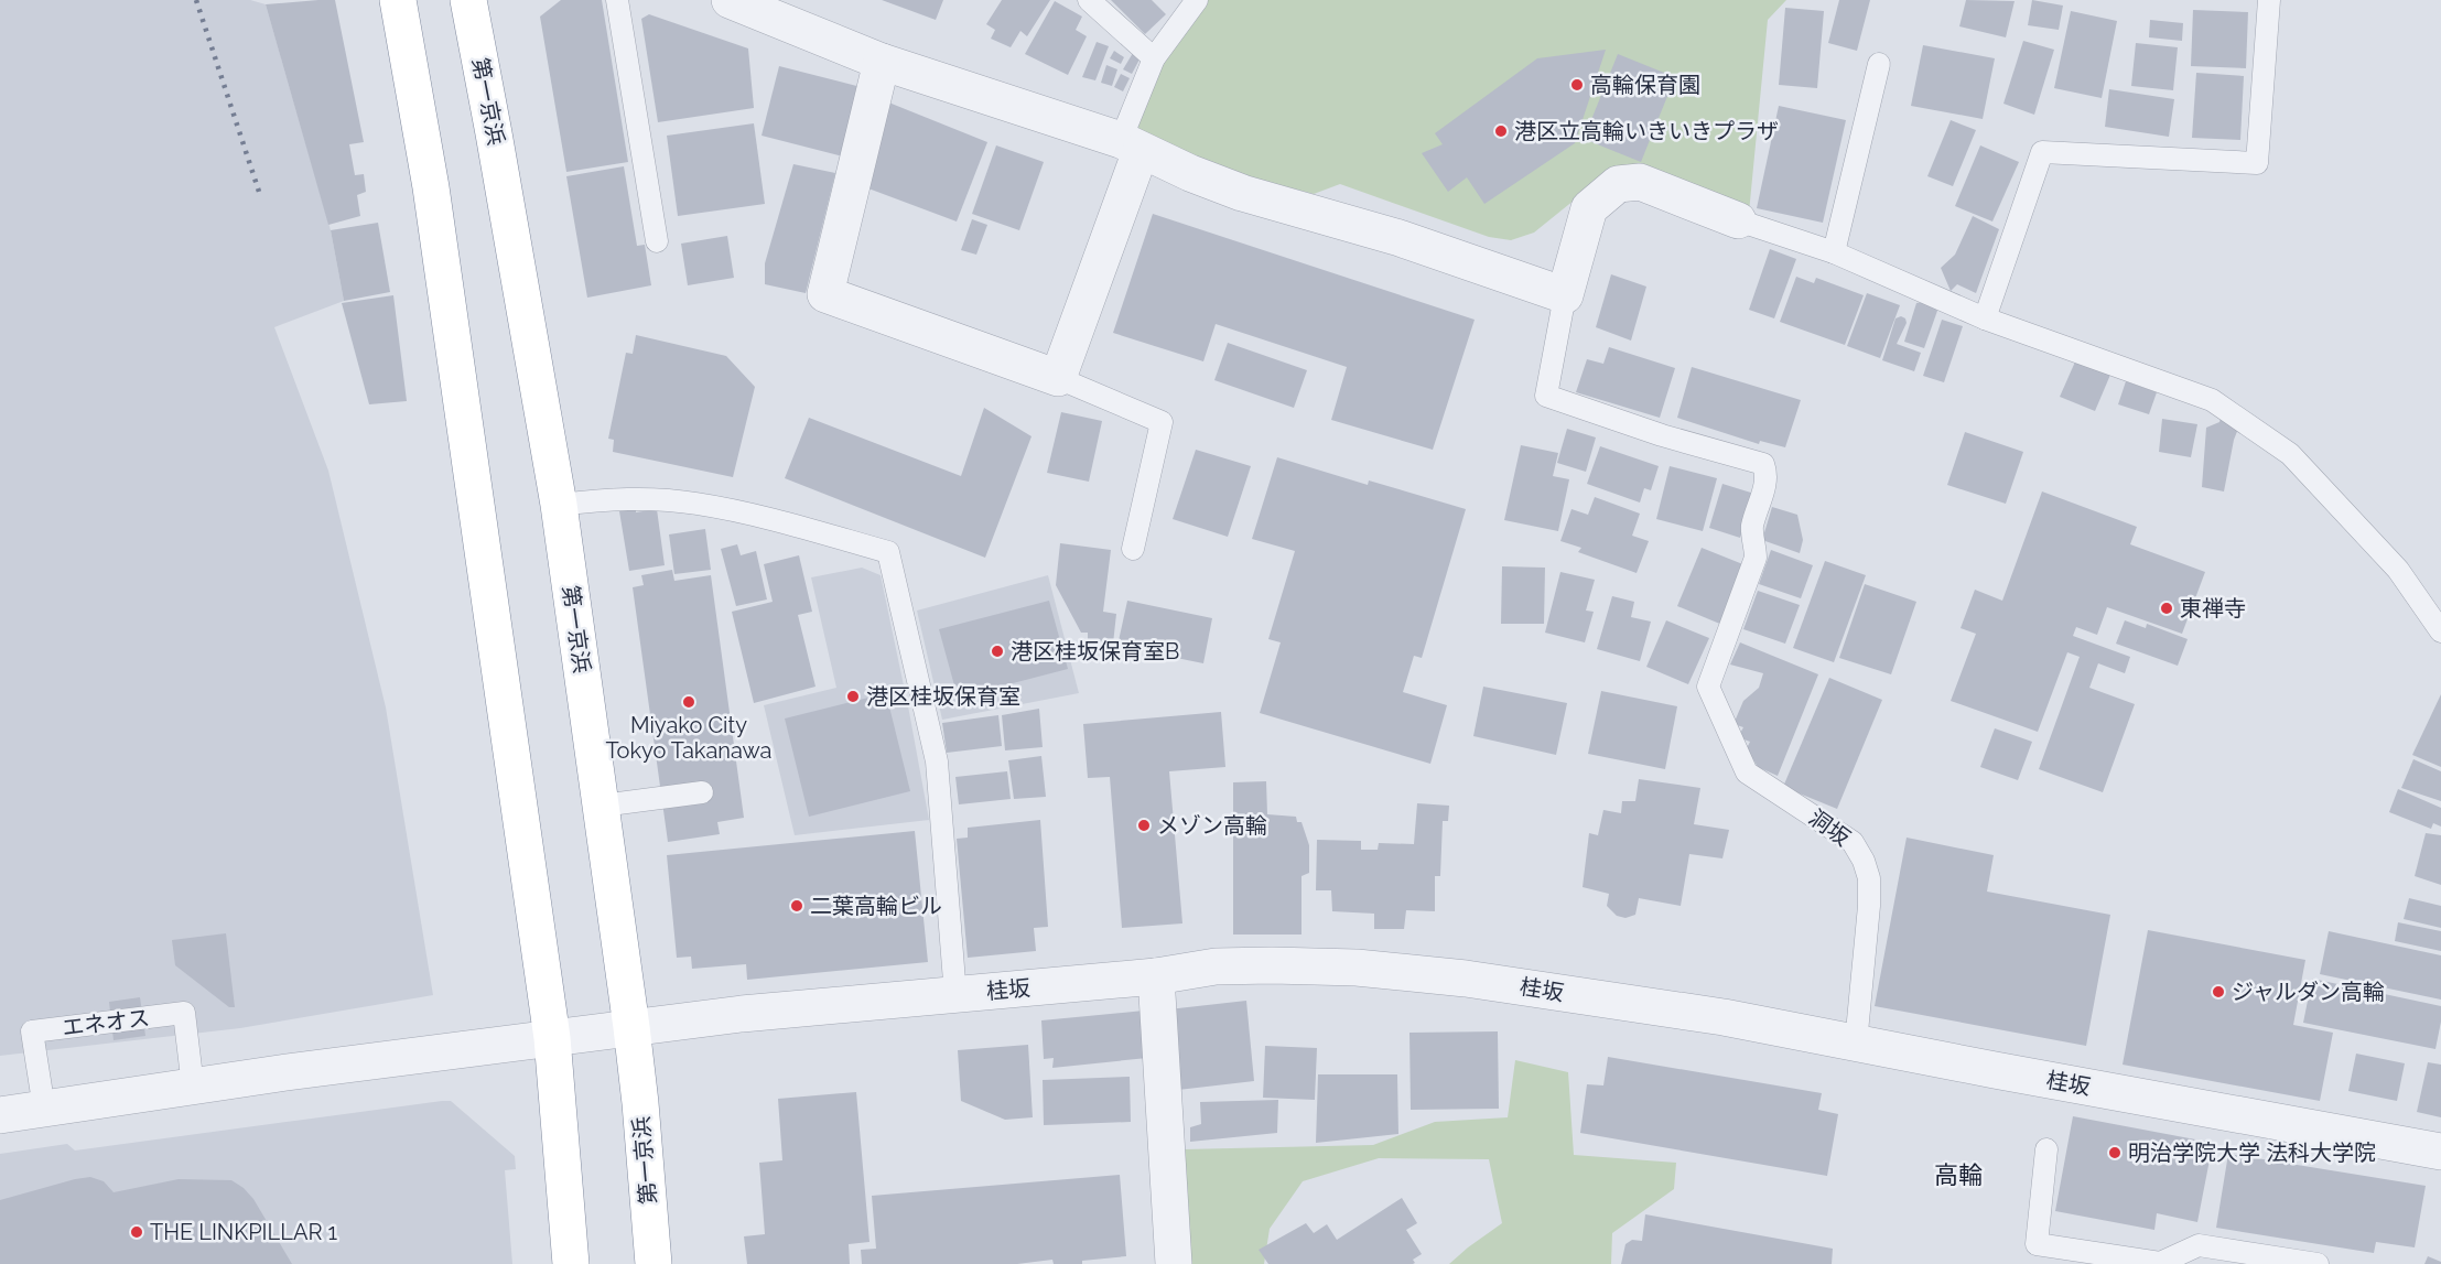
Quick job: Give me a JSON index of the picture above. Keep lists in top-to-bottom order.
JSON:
{
  "streets": {
    "highway": ["第一京浜"],
    "street": ["桂坂"],
    "lane": ["洞坂", "エネオス"]
  },
  "crossings": [
    ["第一京浜", "桂坂"],
    ["洞坂", "桂坂"]
  ],
  "districts": ["高輪"],
  "places": [
    "高輪保育園",
    "港区立高輪いきいきプラザ",
    "東禅寺",
    "港区桂坂保育室B",
    "港区桂坂保育室",
    "Miyako City Tokyo Takanawa",
    "メゾン高輪",
    "二葉高輪ビル",
    "ジャルダン高輪",
    "明治学院大学 法科大学院",
    "THE LINKPILLAR 1"
  ]
}
